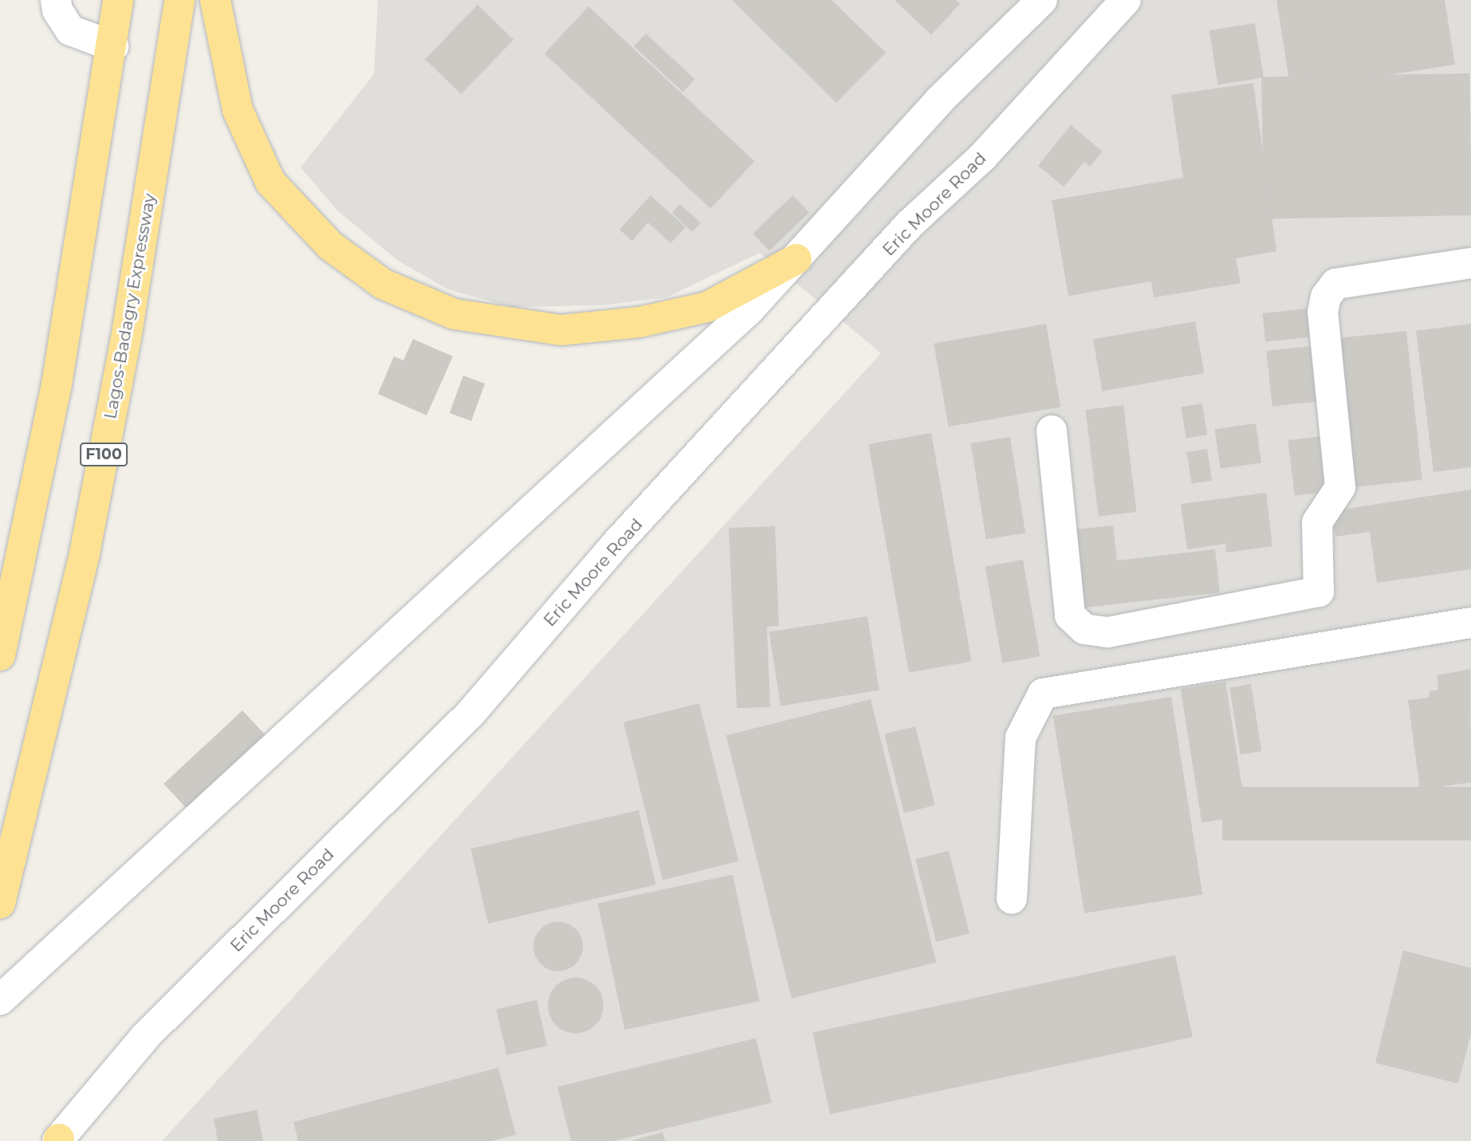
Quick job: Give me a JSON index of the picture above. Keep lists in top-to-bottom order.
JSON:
{
  "streets": {
    "highway": ["Lagos-Badagry Expressway", "F100"],
    "street": ["Eric Moore Road"]
  }
}
